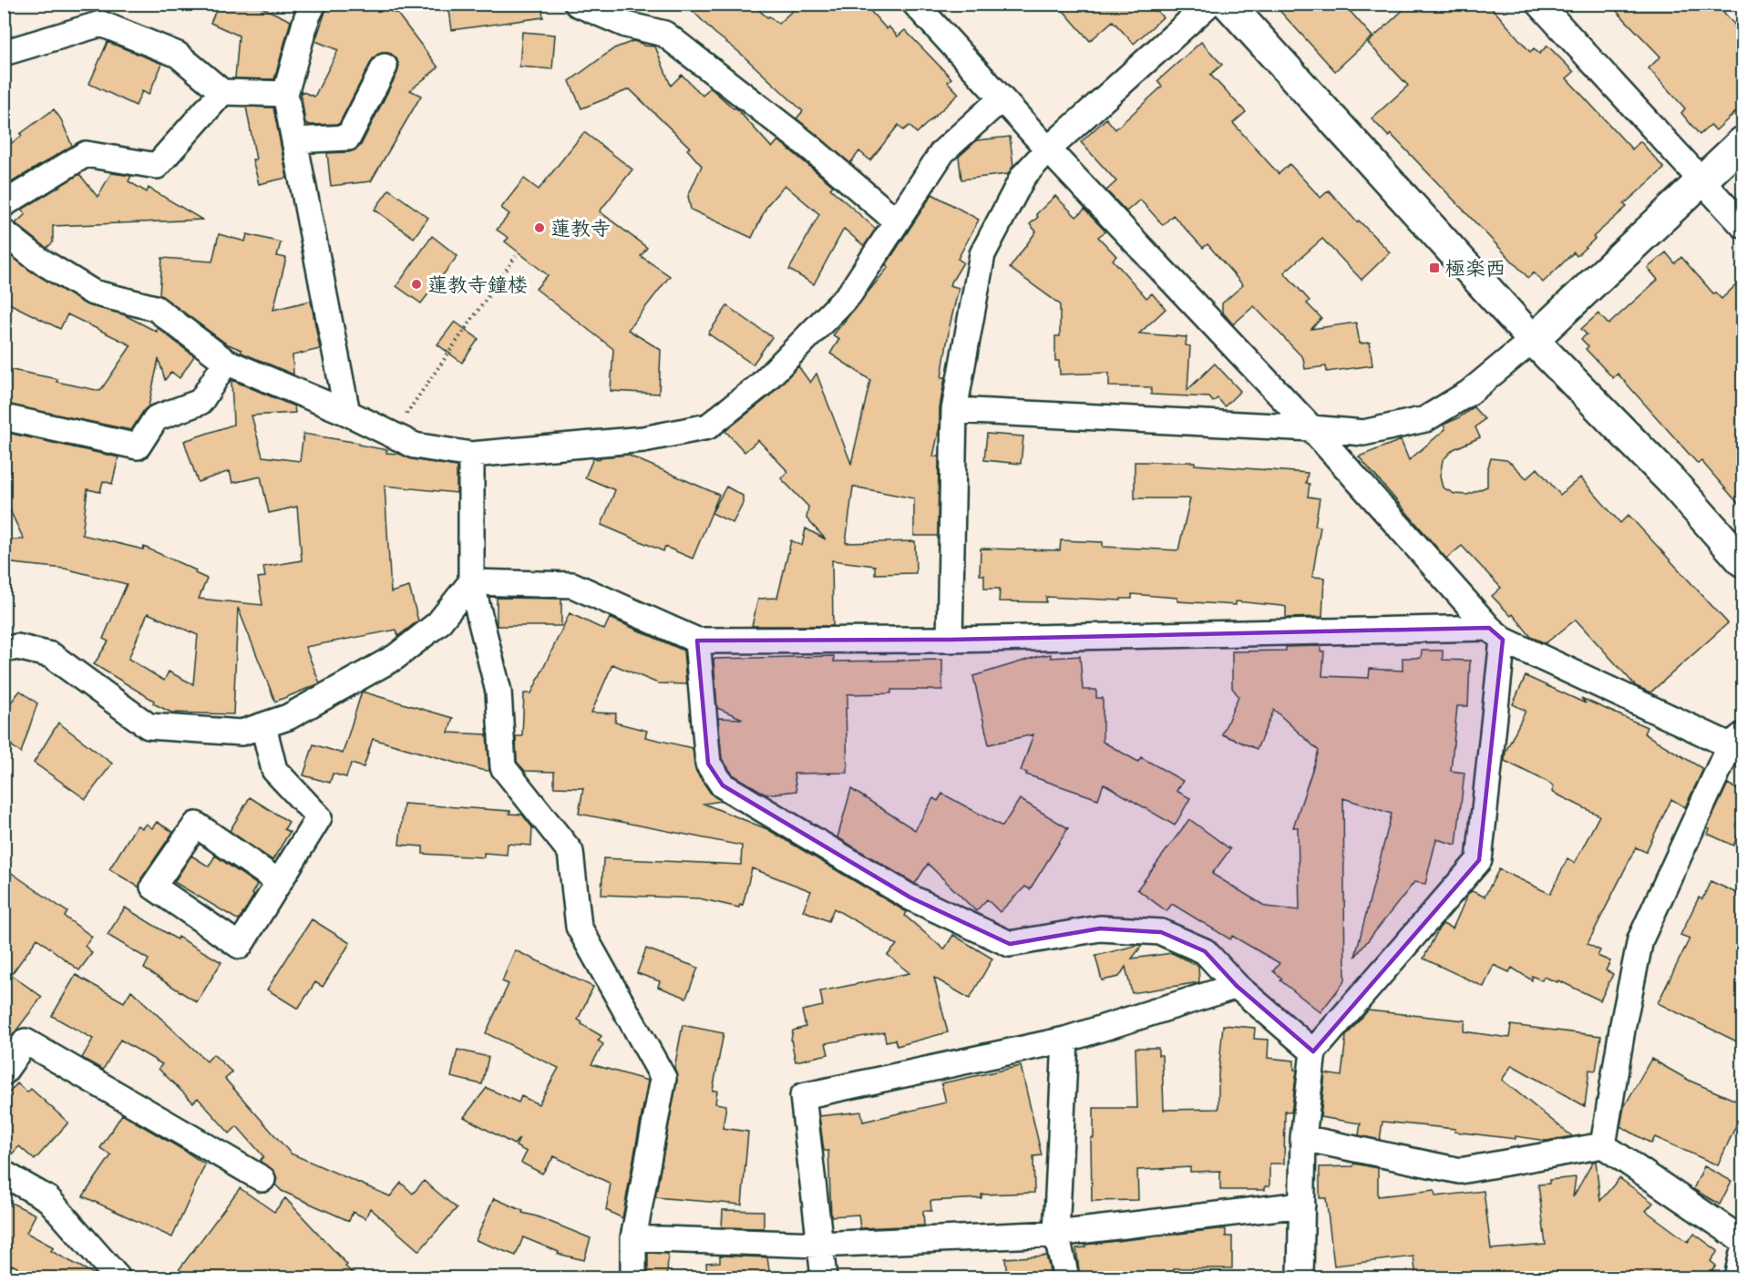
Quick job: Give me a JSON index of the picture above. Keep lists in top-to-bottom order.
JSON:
{
  "places": {
    "other": ["蓮教寺", "蓮教寺鐘楼"],
    "transit": ["極楽西"]
  }
}
